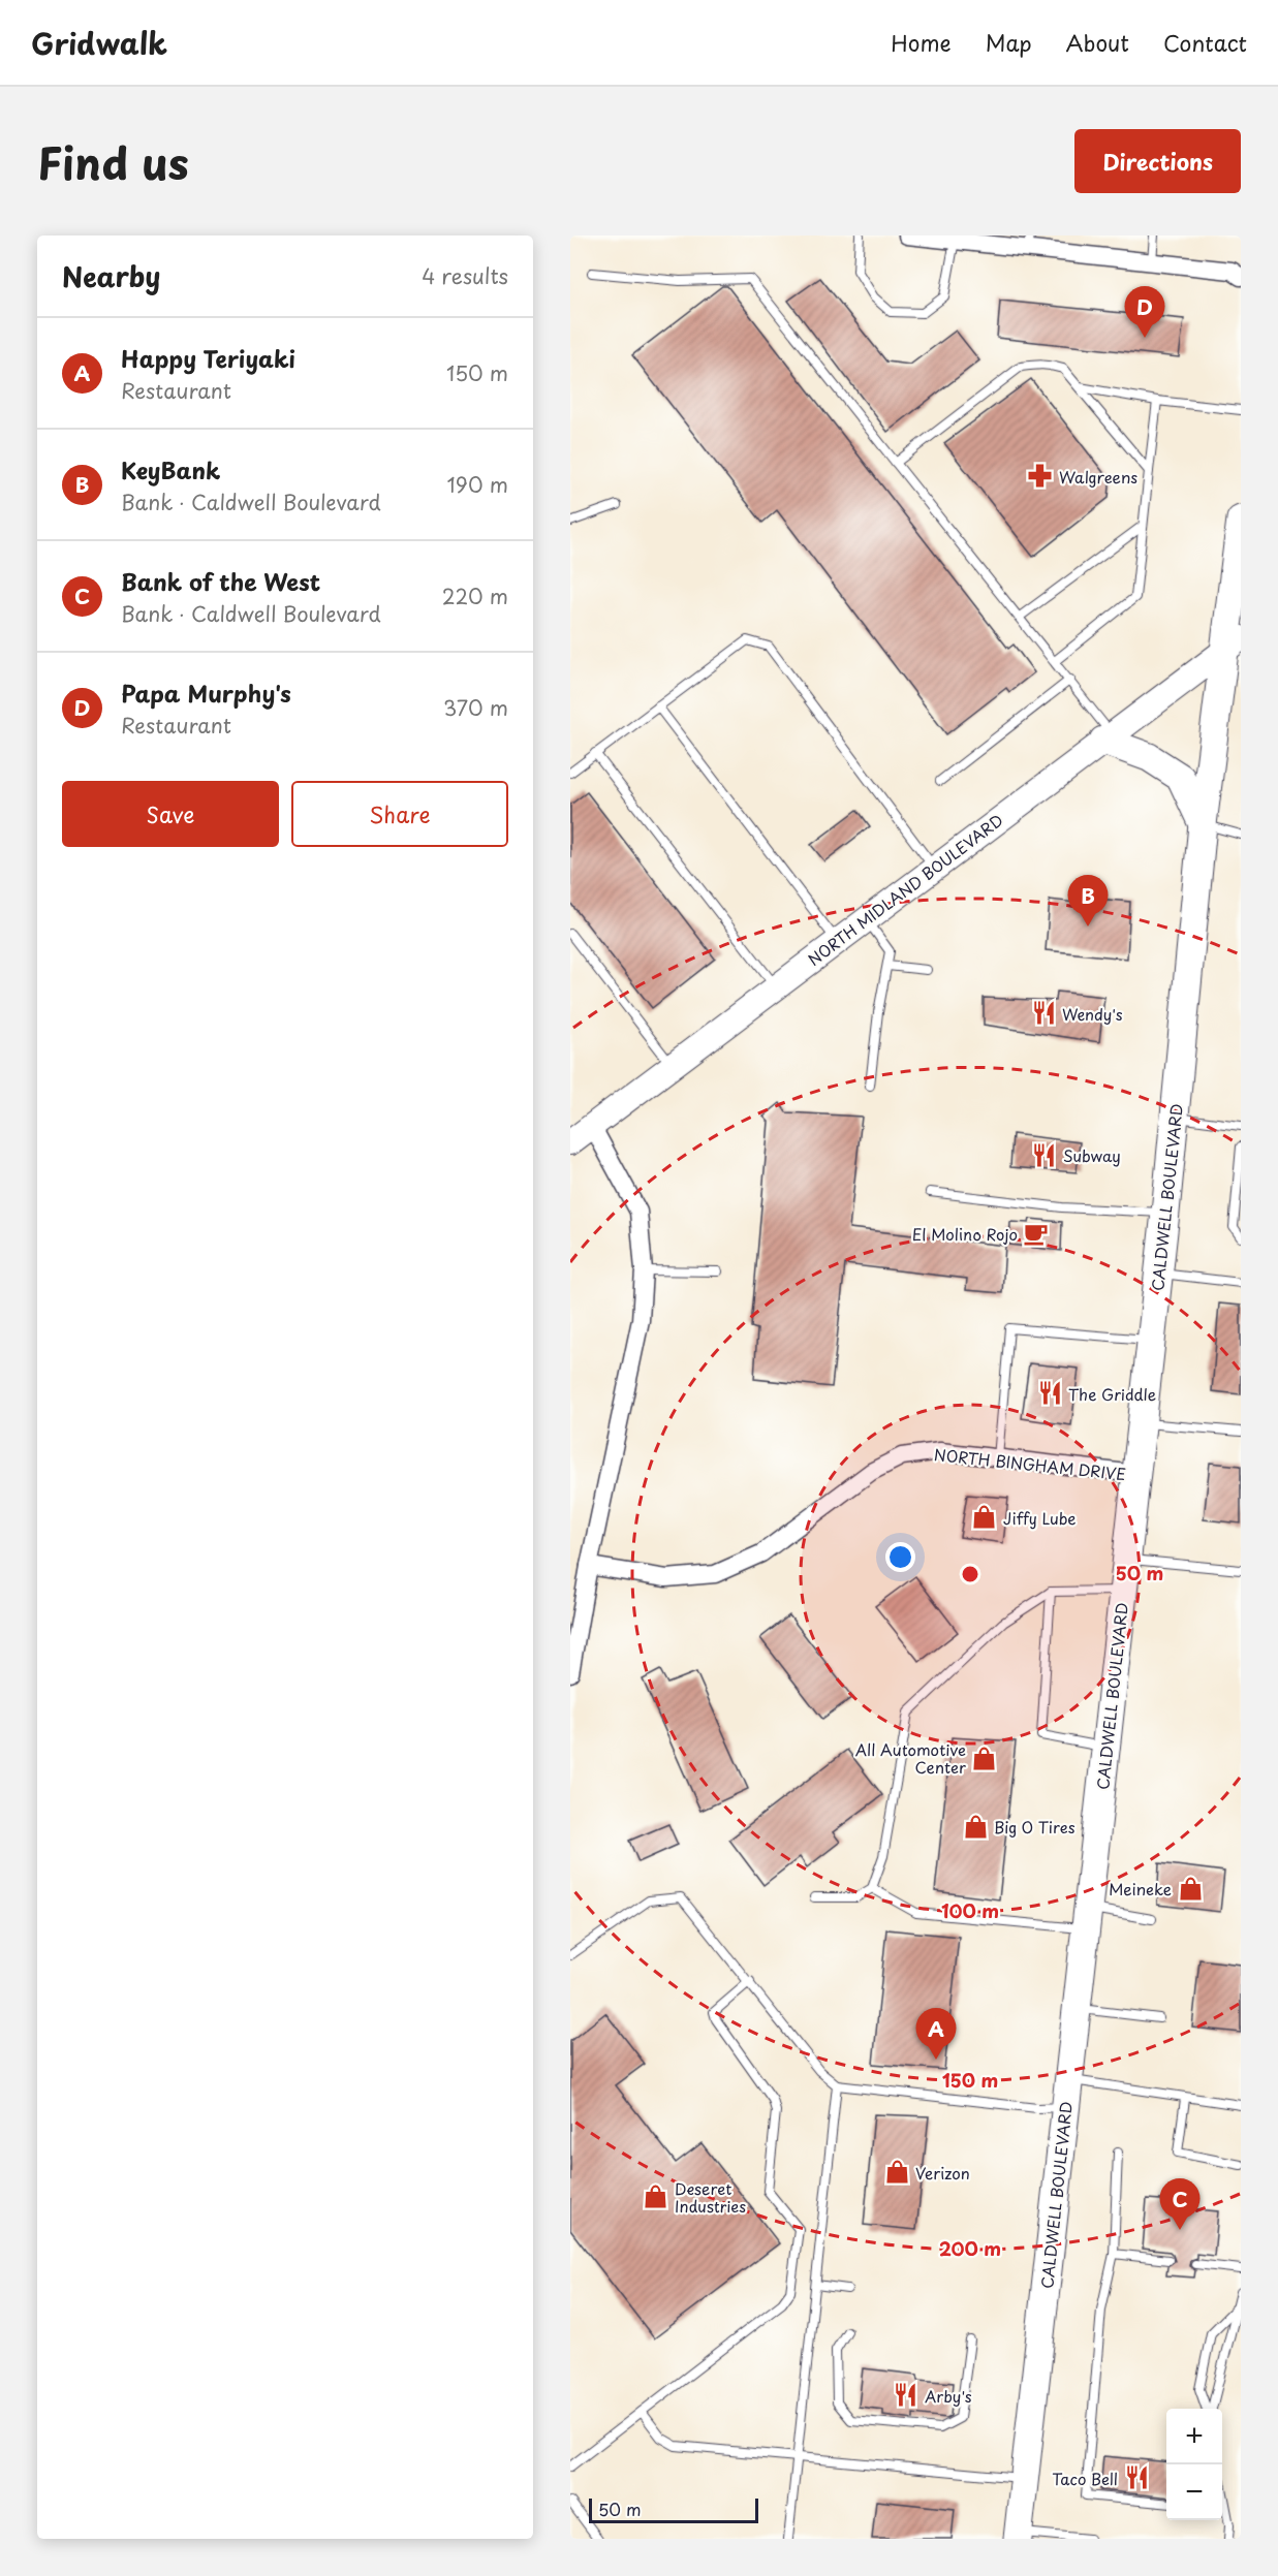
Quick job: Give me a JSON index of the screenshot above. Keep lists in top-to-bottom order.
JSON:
{
  "streets": {
    "main road": ["CALDWELL BOULEVARD"],
    "street": ["NORTH MIDLAND BOULEVARD", "NORTH BINGHAM DRIVE"]
  },
  "crossings": [
    ["NORTH MIDLAND BOULEVARD", "CALDWELL BOULEVARD"],
    ["CALDWELL BOULEVARD", "NORTH BINGHAM DRIVE"]
  ],
  "places": {
    "pharmacy": ["Walgreens"],
    "restaurant": [
      "Wendy's",
      "Subway",
      "The Griddle",
      "Arby's",
      "Taco Bell"
    ],
    "cafe": ["El Molino Rojo"],
    "shop": [
      "Jiffy Lube",
      "All Automotive Center",
      "Big O Tires",
      "Meineke",
      "Verizon",
      "Deseret Industries"
    ]
  },
  "scale_bar": "50 m",
  "page": {
    "header": "Gridwalk",
    "nav": [
      "Home",
      "Map",
      "About",
      "Contact"
    ],
    "title": "Find us",
    "buttons": [
      "Directions",
      ["Save", "Share"]
    ],
    "heading": ["Nearby", "4 results"],
    "pins": [
      "D",
      "B",
      "A",
      "C"
    ],
    "list": [
      {
        "mark": "A",
        "name": "Happy Teriyaki",
        "note": "Restaurant",
        "value": "150 m"
      },
      {
        "mark": "B",
        "name": "KeyBank",
        "note": "Bank · Caldwell Boulevard",
        "value": "190 m"
      },
      {
        "mark": "C",
        "name": "Bank of the West",
        "note": "Bank · Caldwell Boulevard",
        "value": "220 m"
      },
      {
        "mark": "D",
        "name": "Papa Murphy's",
        "note": "Restaurant",
        "value": "370 m"
      }
    ],
    "map_buttons": ["+", "−"],
    "scale": "50 m"
  },
  "rings": [
    "50 m",
    "100 m",
    "150 m",
    "200 m"
  ]
}
